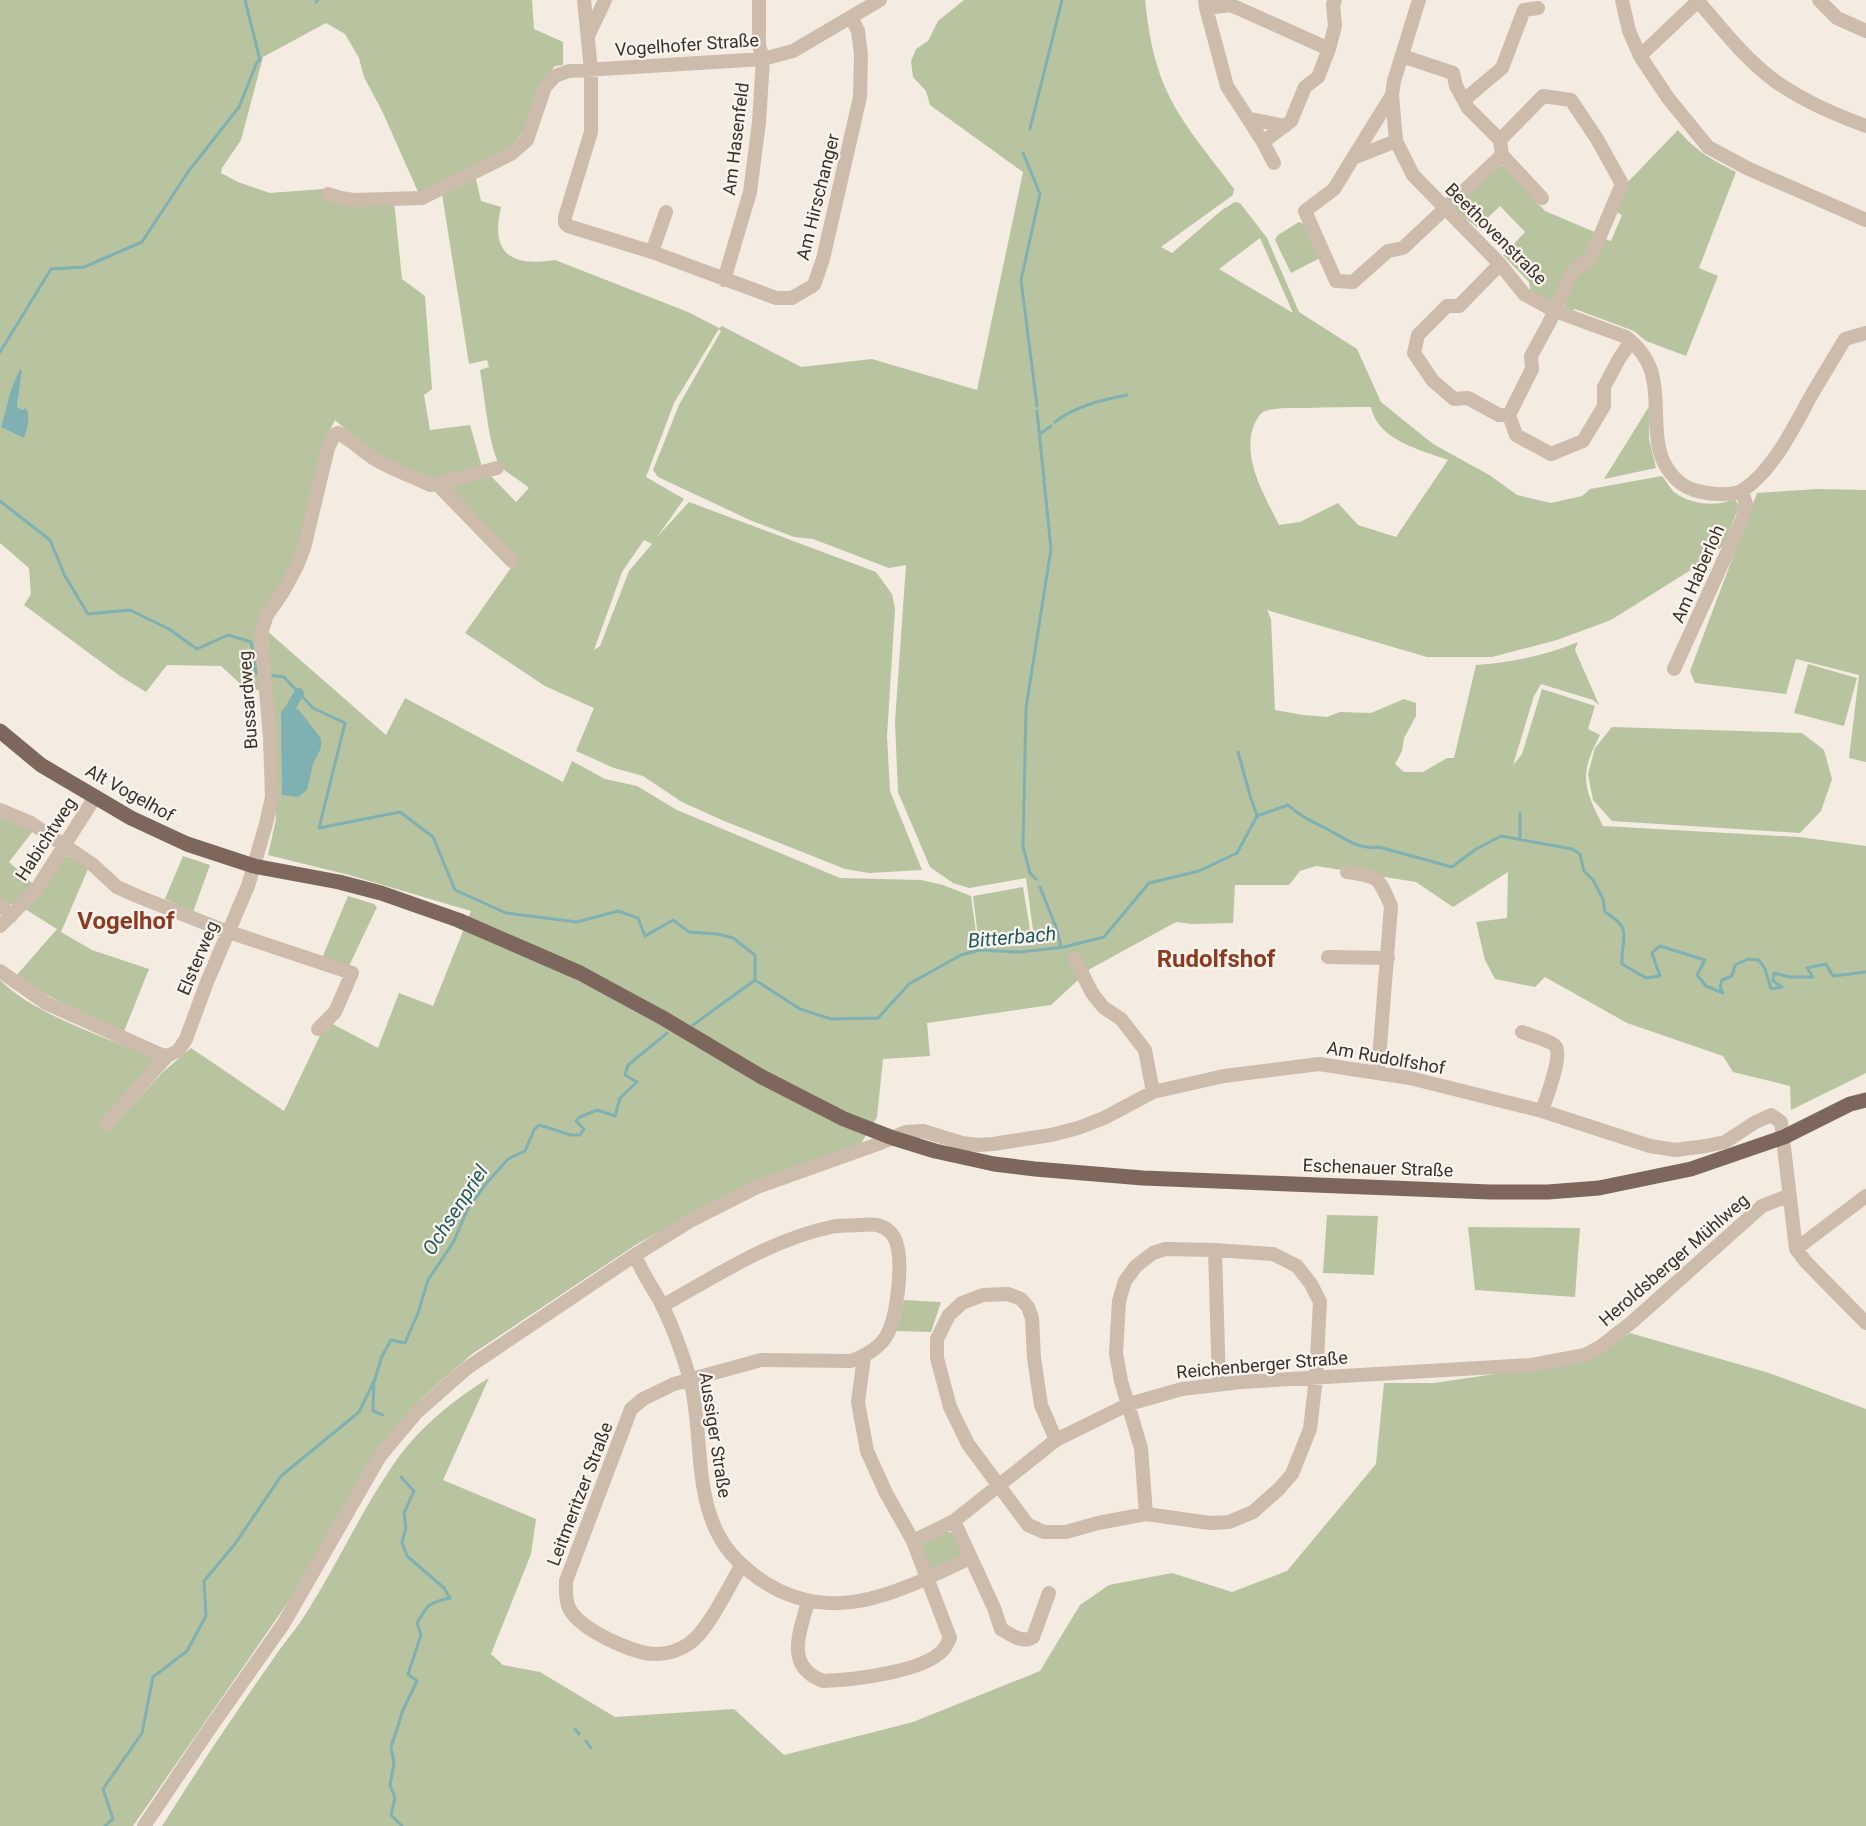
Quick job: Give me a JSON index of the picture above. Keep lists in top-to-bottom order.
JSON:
{
  "streets": {
    "main road": ["Alt Vogelhof", "Eschenauer Straße"],
    "street": [
      "Vogelhofer Straße",
      "Am Hasenfeld",
      "Am Hirschanger",
      "Beethovenstraße",
      "Am Haberloh",
      "Bussardweg",
      "Habichtweg",
      "Elsterweg",
      "Am Rudolfshof",
      "Heroldsberger Mühlweg",
      "Reichenberger Straße",
      "Aussiger Straße",
      "Leitmeritzer Straße"
    ]
  },
  "crossings": [
    ["Vogelhofer Straße", "Am Hasenfeld"],
    ["Vogelhofer Straße", "Am Hirschanger"],
    ["Am Hasenfeld", "Am Hirschanger"],
    ["Beethovenstraße", "Am Haberloh"],
    ["Bussardweg", "Alt Vogelhof"],
    ["Bussardweg", "Elsterweg"],
    ["Bussardweg", "Eschenauer Straße"],
    ["Alt Vogelhof", "Habichtweg"],
    ["Alt Vogelhof", "Elsterweg"],
    ["Alt Vogelhof", "Eschenauer Straße"],
    ["Elsterweg", "Eschenauer Straße"],
    ["Am Rudolfshof", "Eschenauer Straße"],
    ["Am Rudolfshof", "Aussiger Straße"],
    ["Heroldsberger Mühlweg", "Reichenberger Straße"],
    ["Aussiger Straße", "Leitmeritzer Straße"]
  ],
  "districts": ["Vogelhof", "Rudolfshof"],
  "water": ["Bitterbach", "Ochsenpriel"]
}
